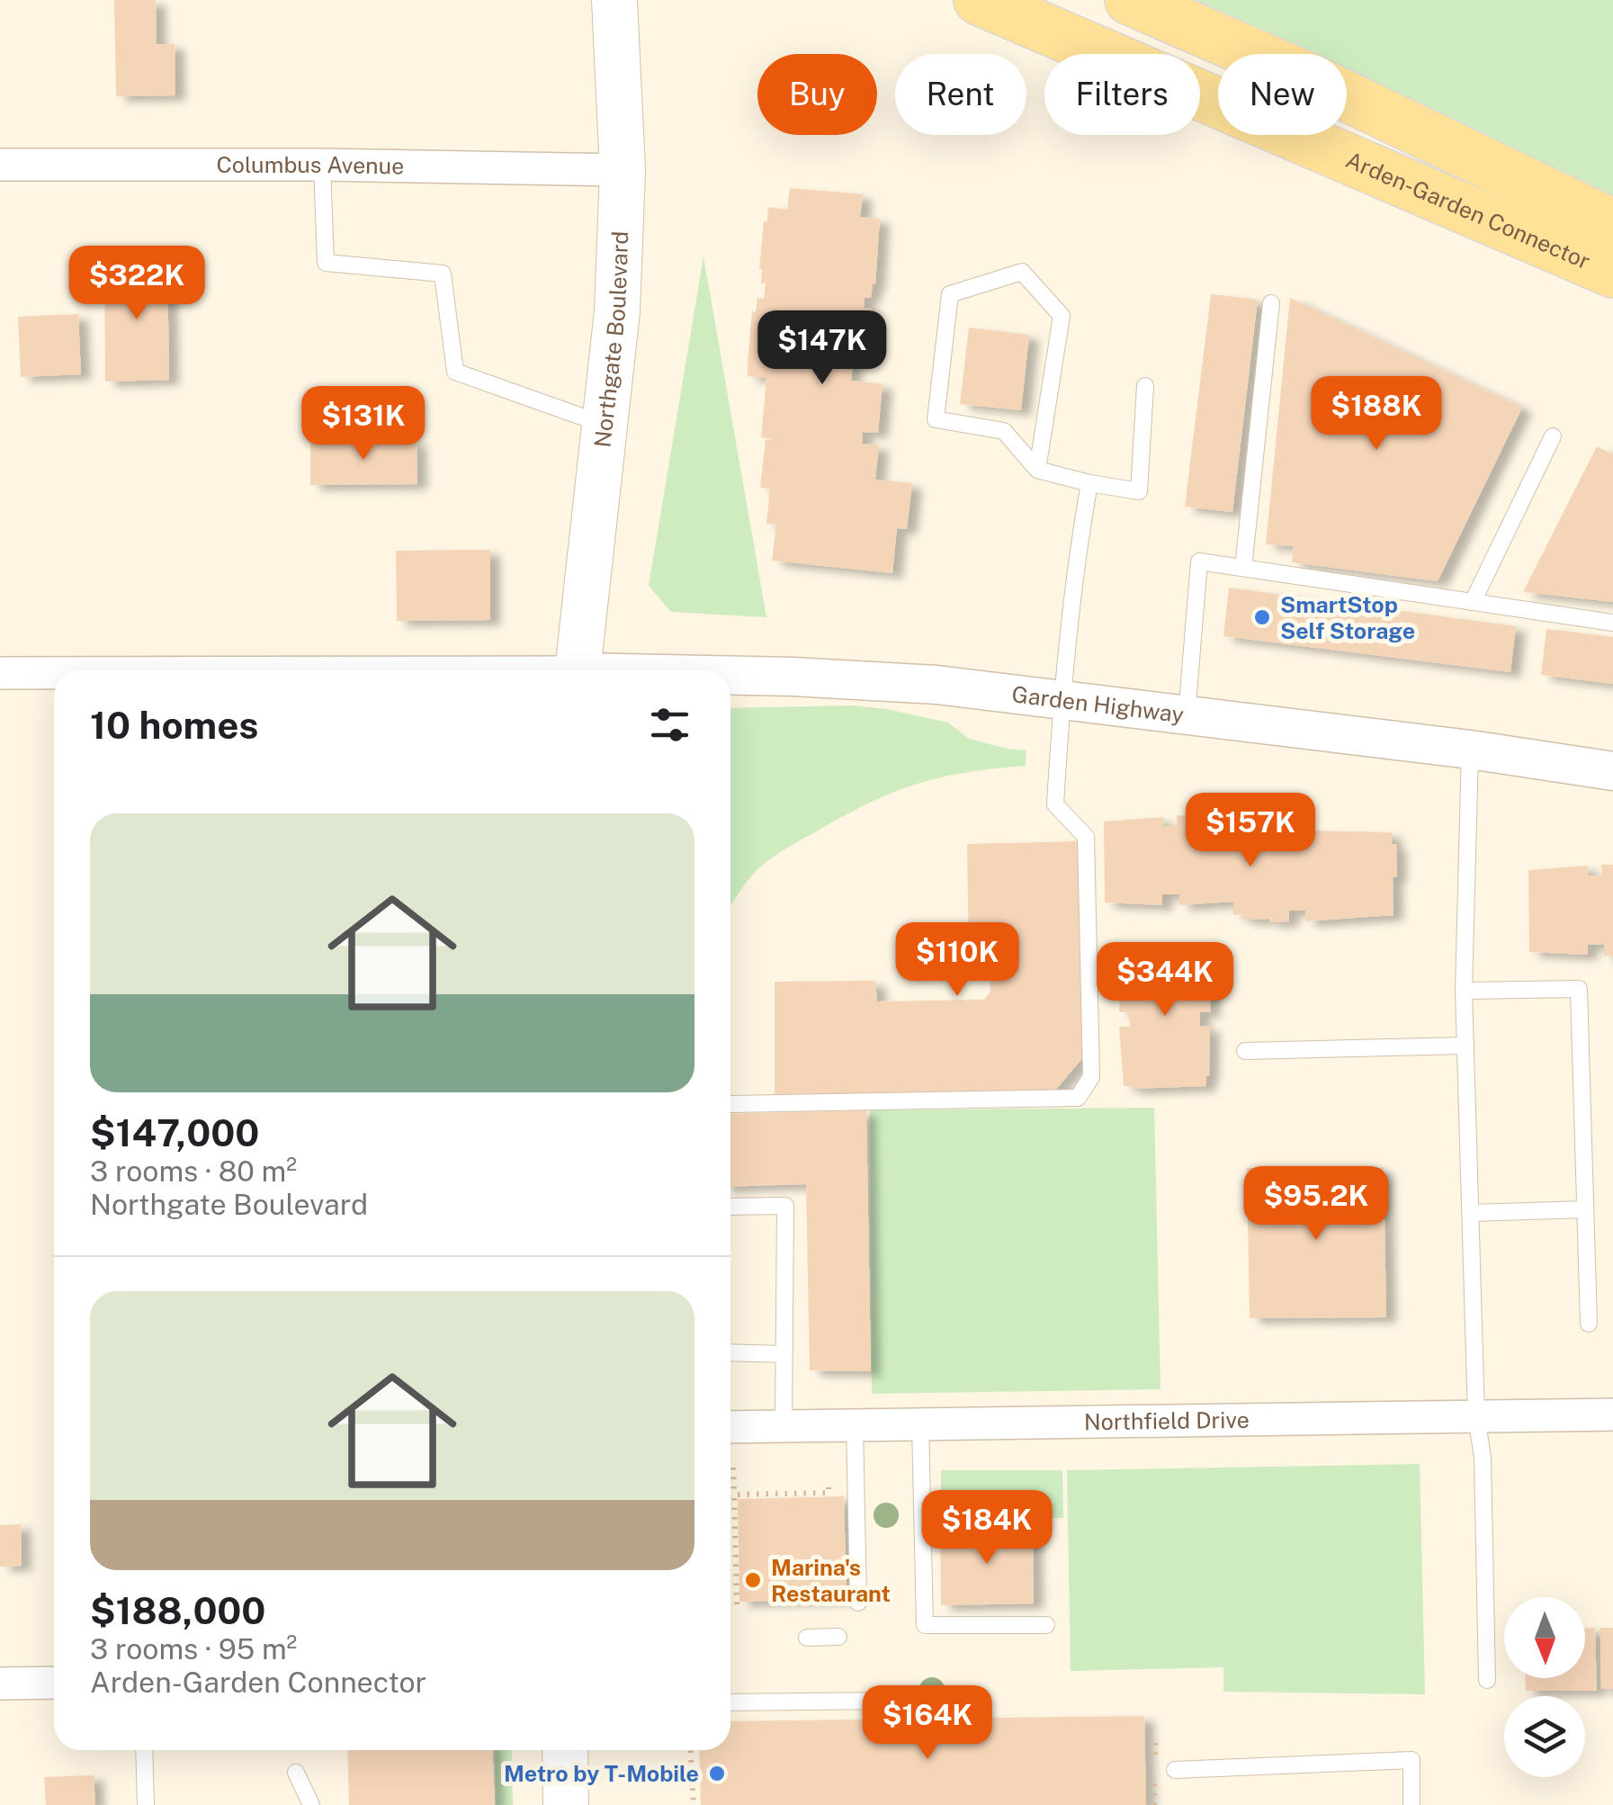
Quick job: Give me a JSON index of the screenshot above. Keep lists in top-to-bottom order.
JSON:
{
  "streets": {
    "main road": ["Arden-Garden Connector", "Northgate Boulevard"],
    "street": ["Columbus Avenue", "Garden Highway", "Northfield Drive"]
  },
  "crossings": [
    ["Columbus Avenue", "Northgate Boulevard"]
  ],
  "places": ["SmartStop Self Storage", "Marina's Restaurant", "Metro by T-Mobile"],
  "north": "bottom",
  "page": {
    "chip": [
      "Buy",
      "Rent",
      "Filters",
      "New"
    ],
    "price": [
      "$322K",
      "$147K",
      "$188K",
      "$131K",
      "$157K",
      "$110K",
      "$344K",
      "$95.2K",
      "$184K",
      "$164K"
    ],
    "heading": "10 homes",
    "list": [
      {
        "name": "$147,000",
        "note": "3 rooms · 80 m² · Northgate Boulevard"
      },
      {
        "name": "$188,000",
        "note": "3 rooms · 95 m² · Arden-Garden Connector"
      }
    ]
  }
}
